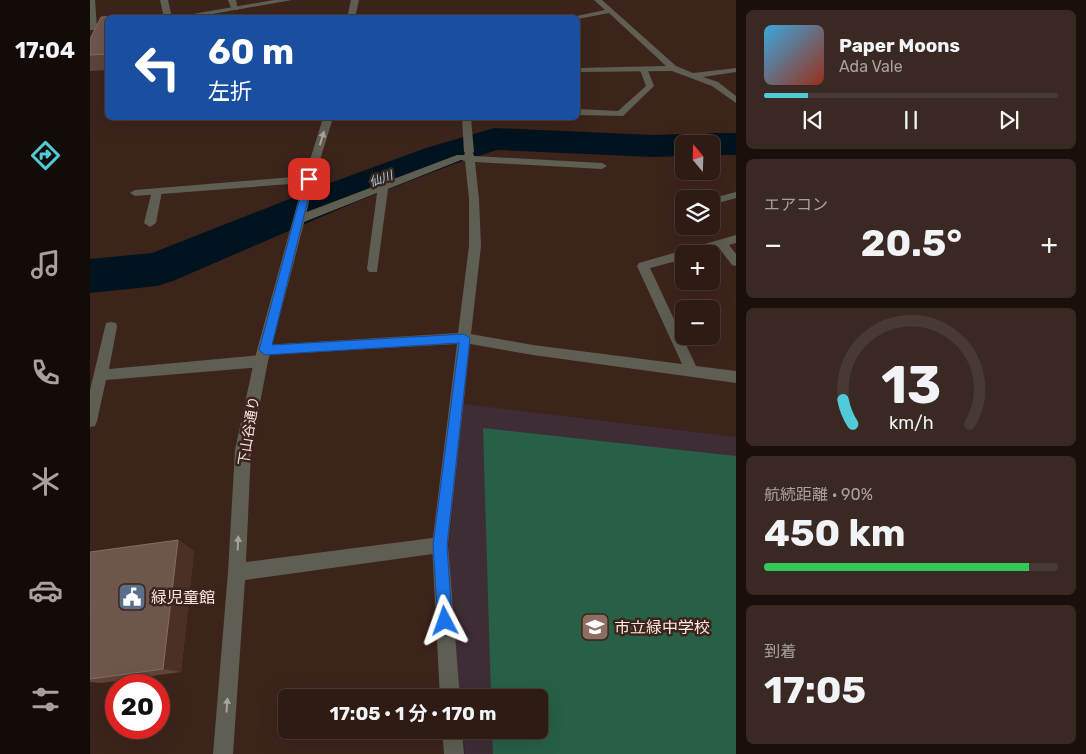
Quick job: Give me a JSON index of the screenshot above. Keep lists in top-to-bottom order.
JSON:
{
  "streets": {
    "street": ["下山谷通り"]
  },
  "one_way": ["下山谷通り"],
  "water": ["仙川"],
  "places": {
    "public building": ["緑児童館"],
    "school or university": ["市立緑中学校"]
  },
  "north": "top",
  "page": {
    "tabs": "17:04",
    "turn": ["60 m", "左折"],
    "song": ["Paper Moons", "Ada Vale"],
    "map_buttons": ["+", "−"],
    "tile": [
      "エアコン",
      ["航続距離 · 90%", "450 km"],
      ["到着", "17:05"]
    ],
    "heat": ["−", "20.5°", "+"],
    "limit": "20",
    "trip": "17:05 · 1 分 · 170 m",
    "gauge": ["13", "km/h"]
  }
}
